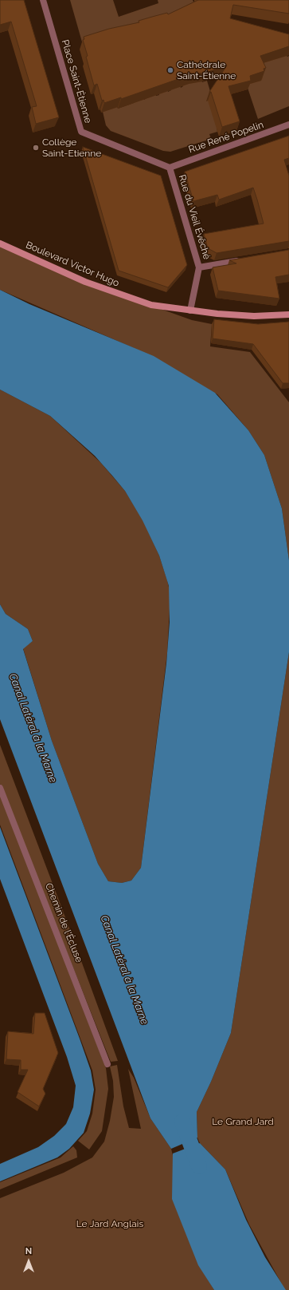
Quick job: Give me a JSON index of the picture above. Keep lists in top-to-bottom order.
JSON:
{
  "streets": {
    "main road": ["Boulevard Victor Hugo"],
    "street": [
      "Place Saint-Étienne",
      "Rue René Popelin",
      "Rue du Vieil Évêché",
      "Chemin de l'Écluse"
    ]
  },
  "crossings": [
    ["Place Saint-Étienne", "Rue René Popelin"],
    ["Place Saint-Étienne", "Rue du Vieil Évêché"],
    ["Rue René Popelin", "Rue du Vieil Évêché"],
    ["Rue du Vieil Évêché", "Boulevard Victor Hugo"]
  ],
  "water": ["Canal Latéral à la Marne"],
  "parks": ["Le Grand Jard", "Le Jard Anglais"],
  "places": ["Cathédrale Saint-Étienne", "Collège Saint-Etienne"],
  "north": "top"
}
